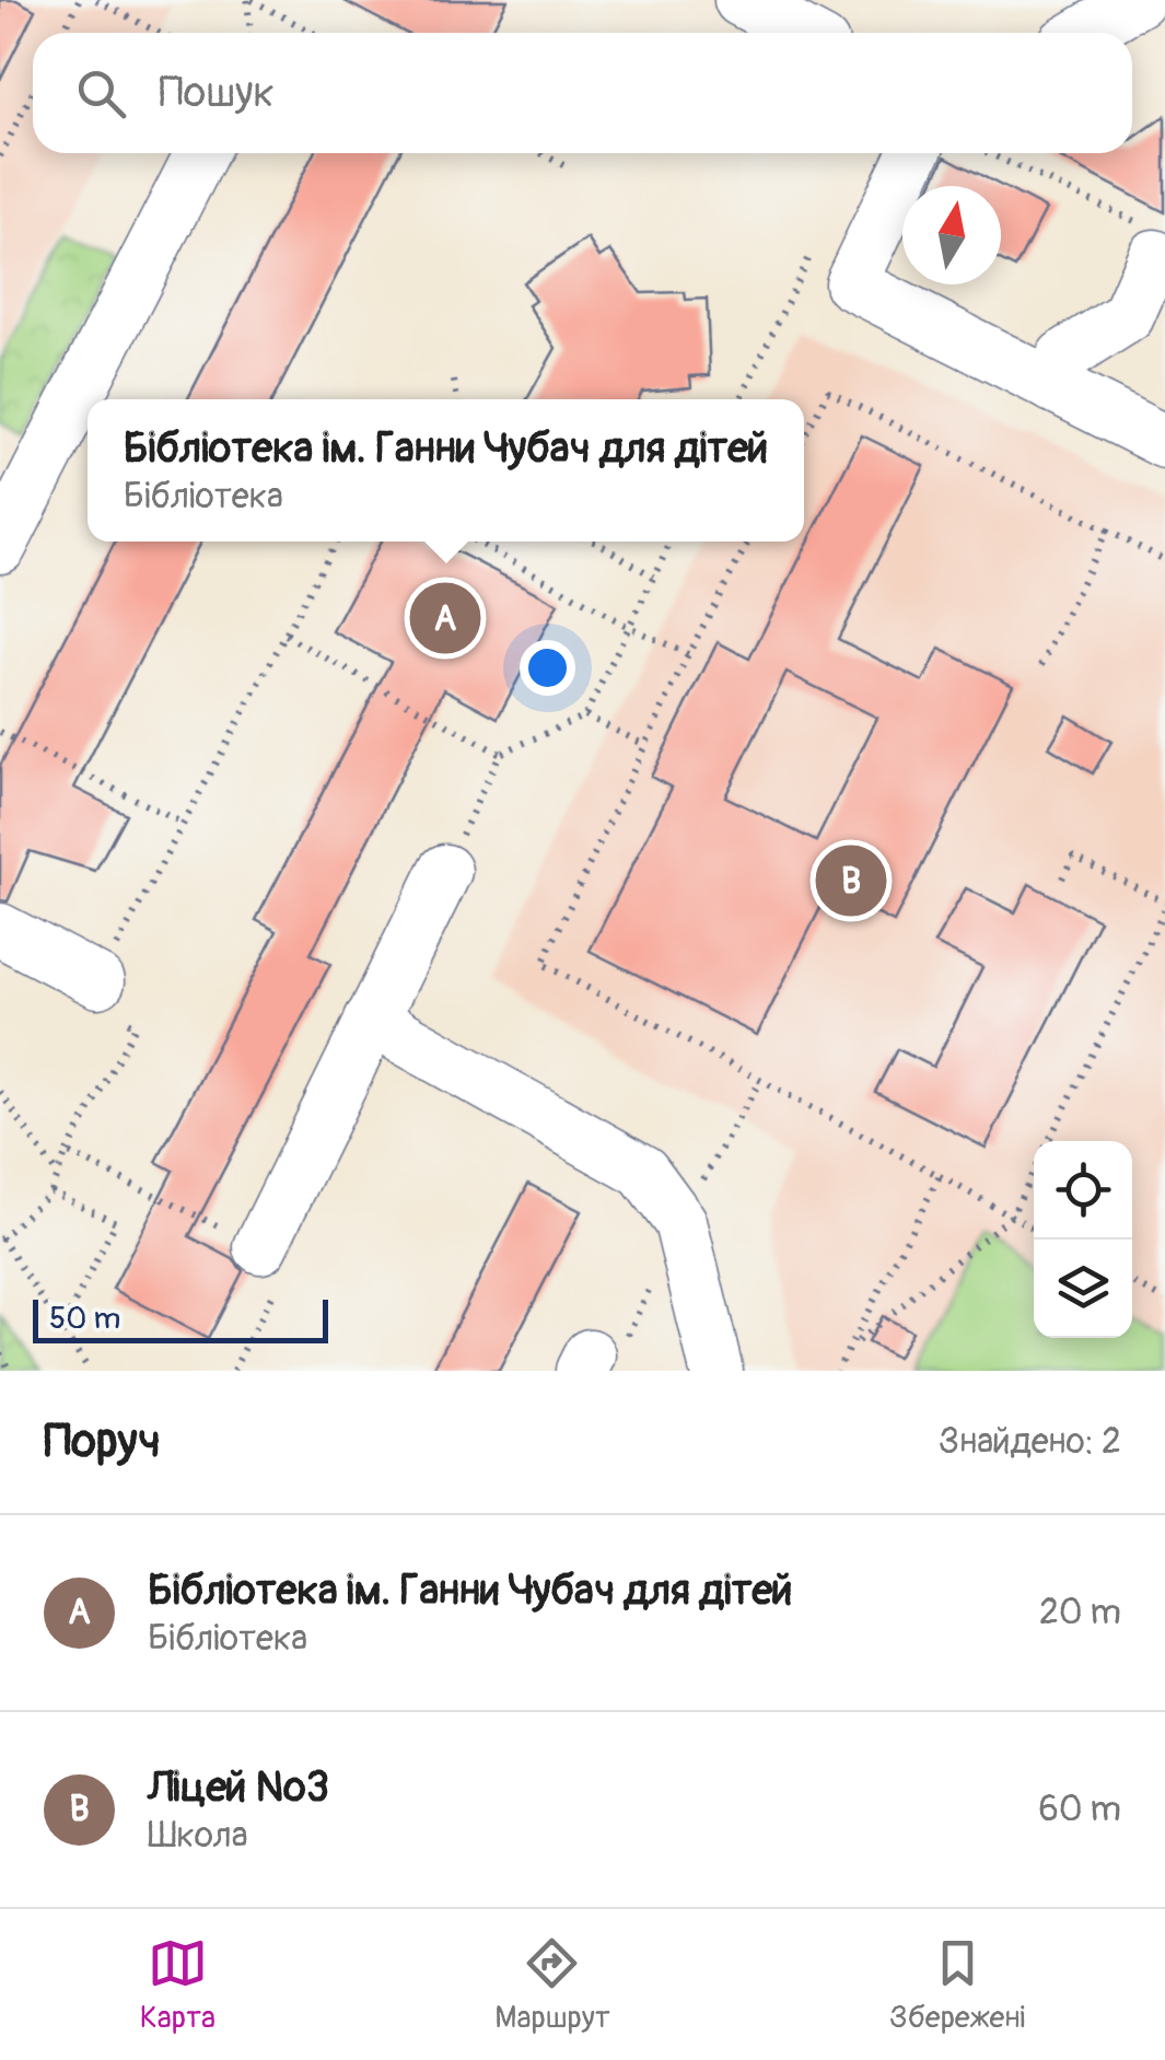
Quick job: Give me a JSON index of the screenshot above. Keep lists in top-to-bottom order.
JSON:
{
  "scale_bar": "50 m",
  "north": "top",
  "page": {
    "search": "Пошук",
    "popup": ["Бібліотека ім. Ганни Чубач для дітей", "Бібліотека"],
    "pins": ["A", "B"],
    "scale": "50 m",
    "heading": ["Поруч", "Знайдено: 2"],
    "list": [
      {
        "mark": "A",
        "name": "Бібліотека ім. Ганни Чубач для дітей",
        "note": "Бібліотека",
        "value": "20 m"
      },
      {
        "mark": "B",
        "name": "Ліцей №3",
        "note": "Школа",
        "value": "60 m"
      }
    ],
    "nav": ["Карта", "Маршрут", "Збережені"]
  }
}
